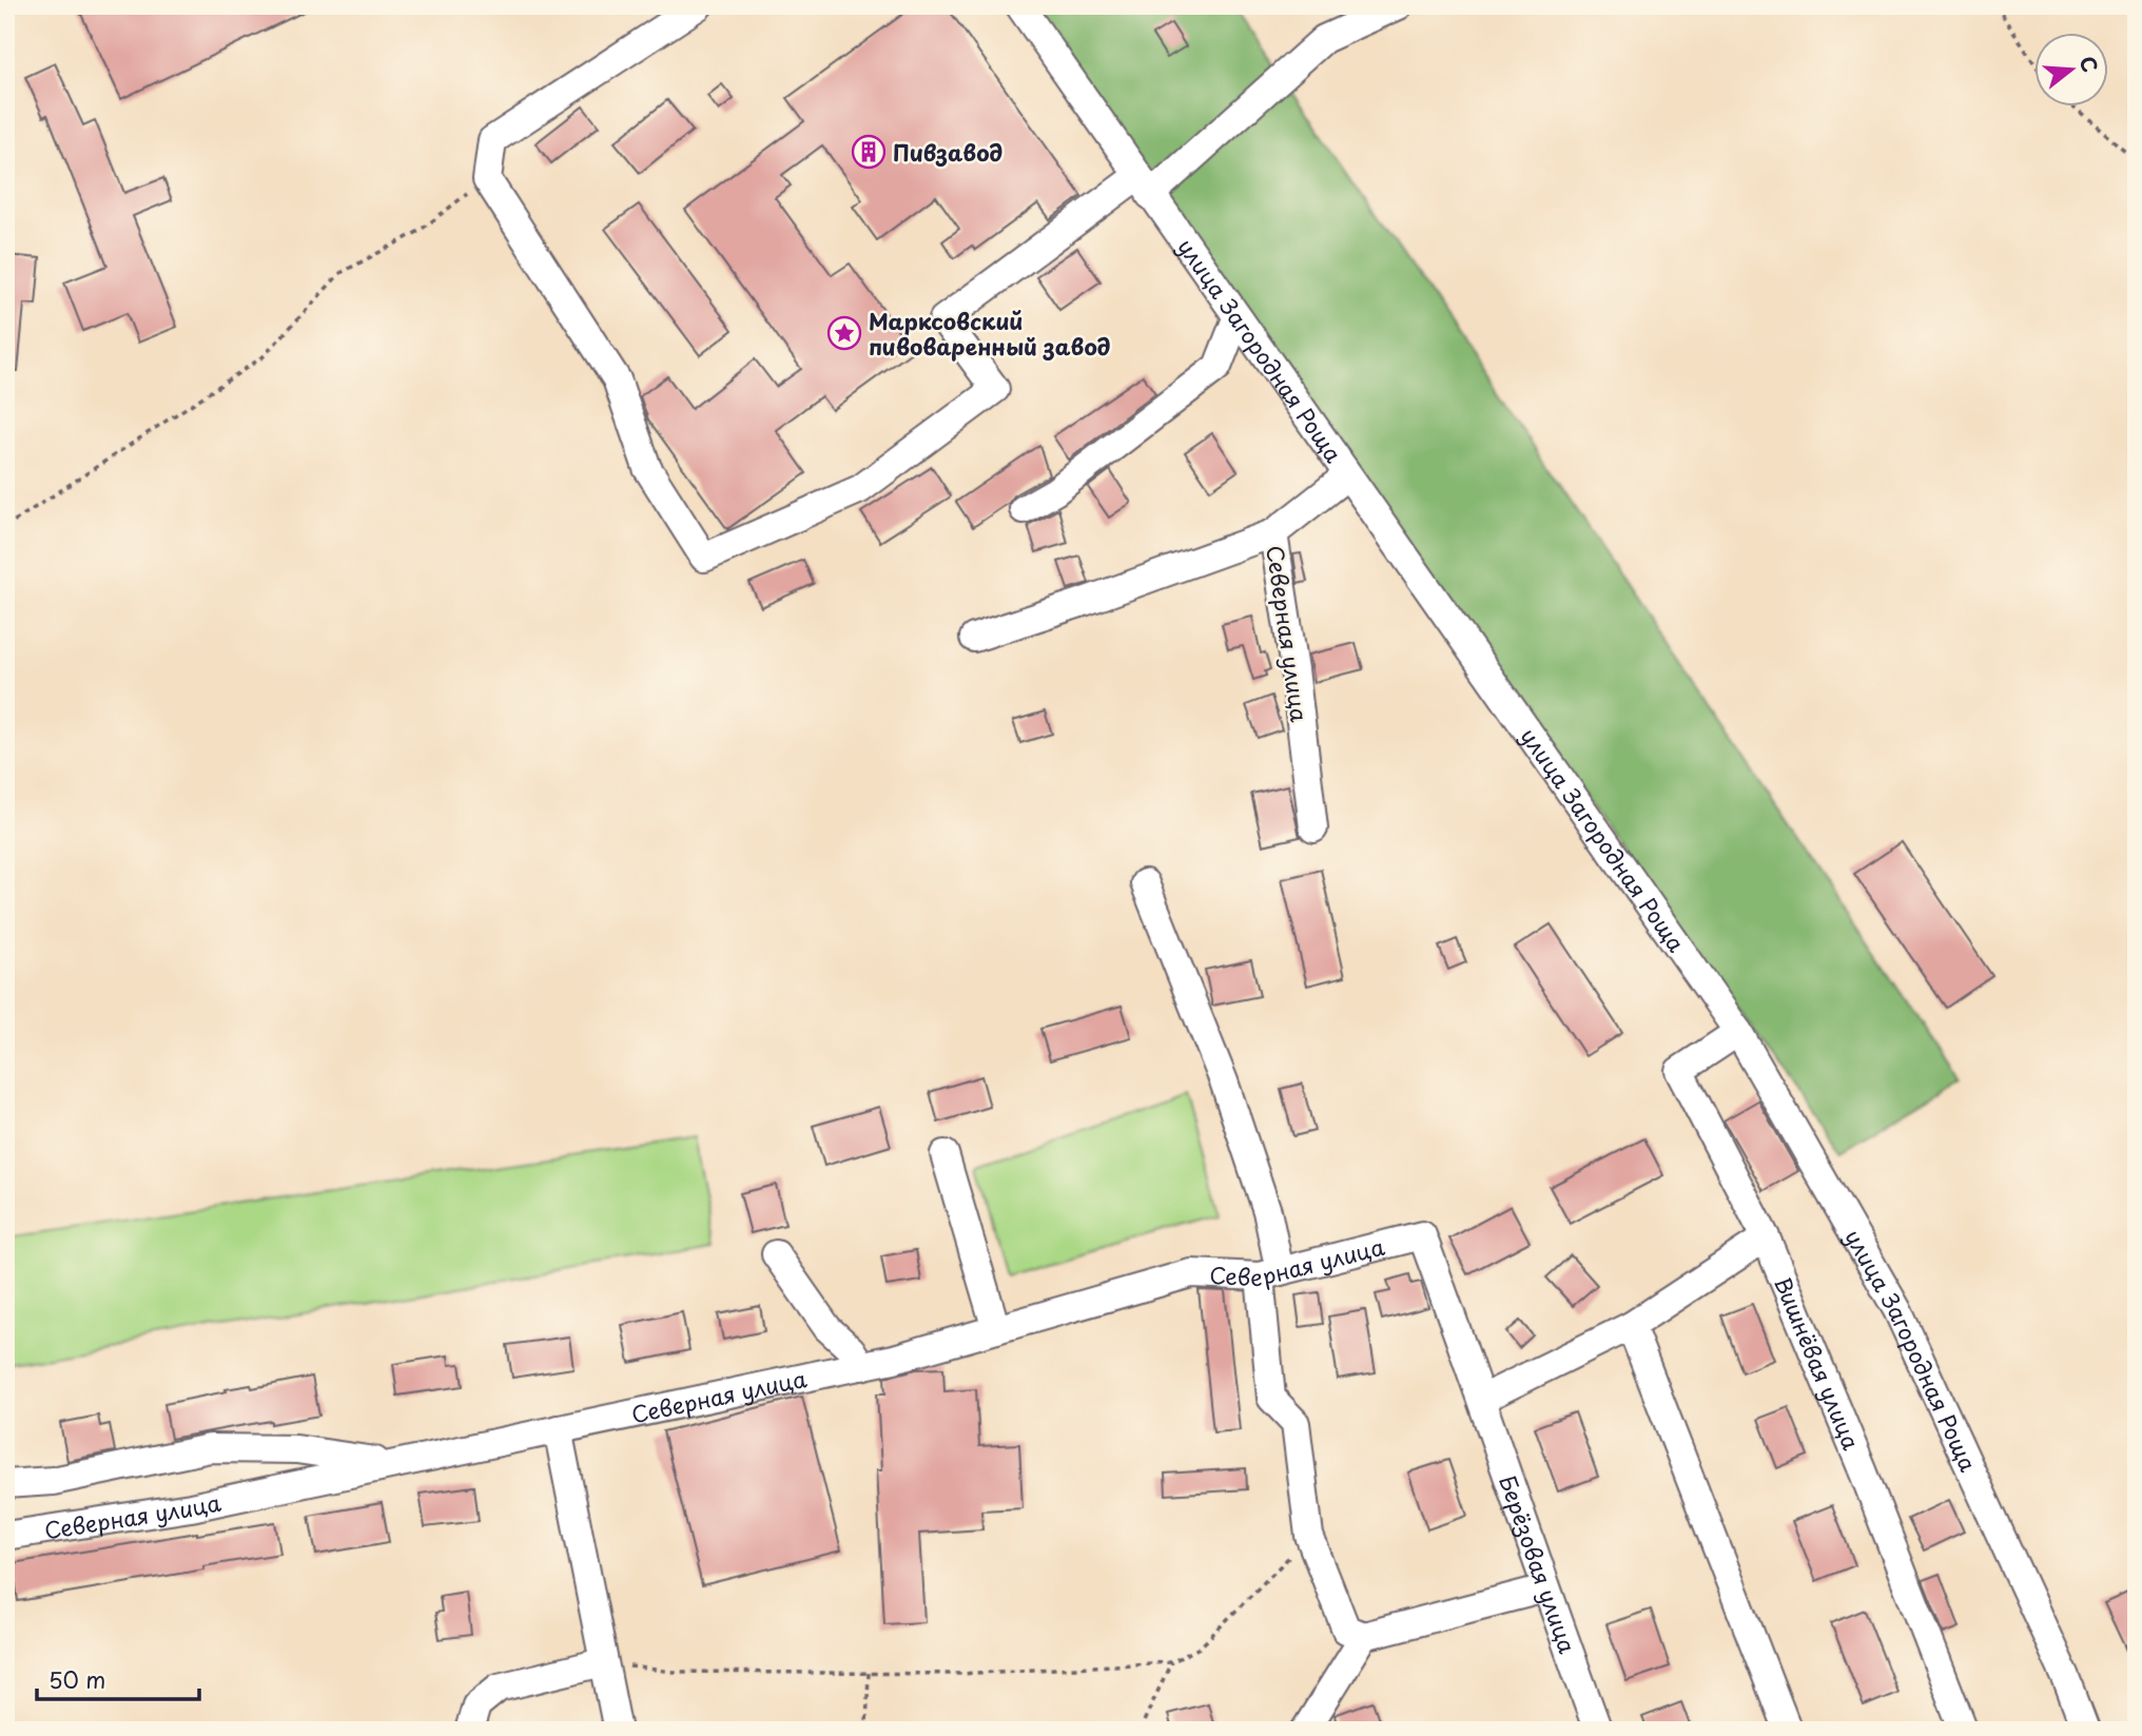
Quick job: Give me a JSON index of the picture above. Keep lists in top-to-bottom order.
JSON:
{
  "streets": {
    "street": [
      "улица Загородная Роща",
      "Северная улица",
      "Вишнёвая улица",
      "Берёзовая улица"
    ]
  },
  "crossings": [
    ["улица Загородная Роща", "Северная улица"],
    ["улица Загородная Роща", "Вишнёвая улица"],
    ["Северная улица", "Берёзовая улица"]
  ],
  "places": {
    "building": ["Пивзавод"],
    "place": ["Марксовский пивоваренный завод"]
  },
  "scale_bar": "50 m",
  "north": "right"
}
